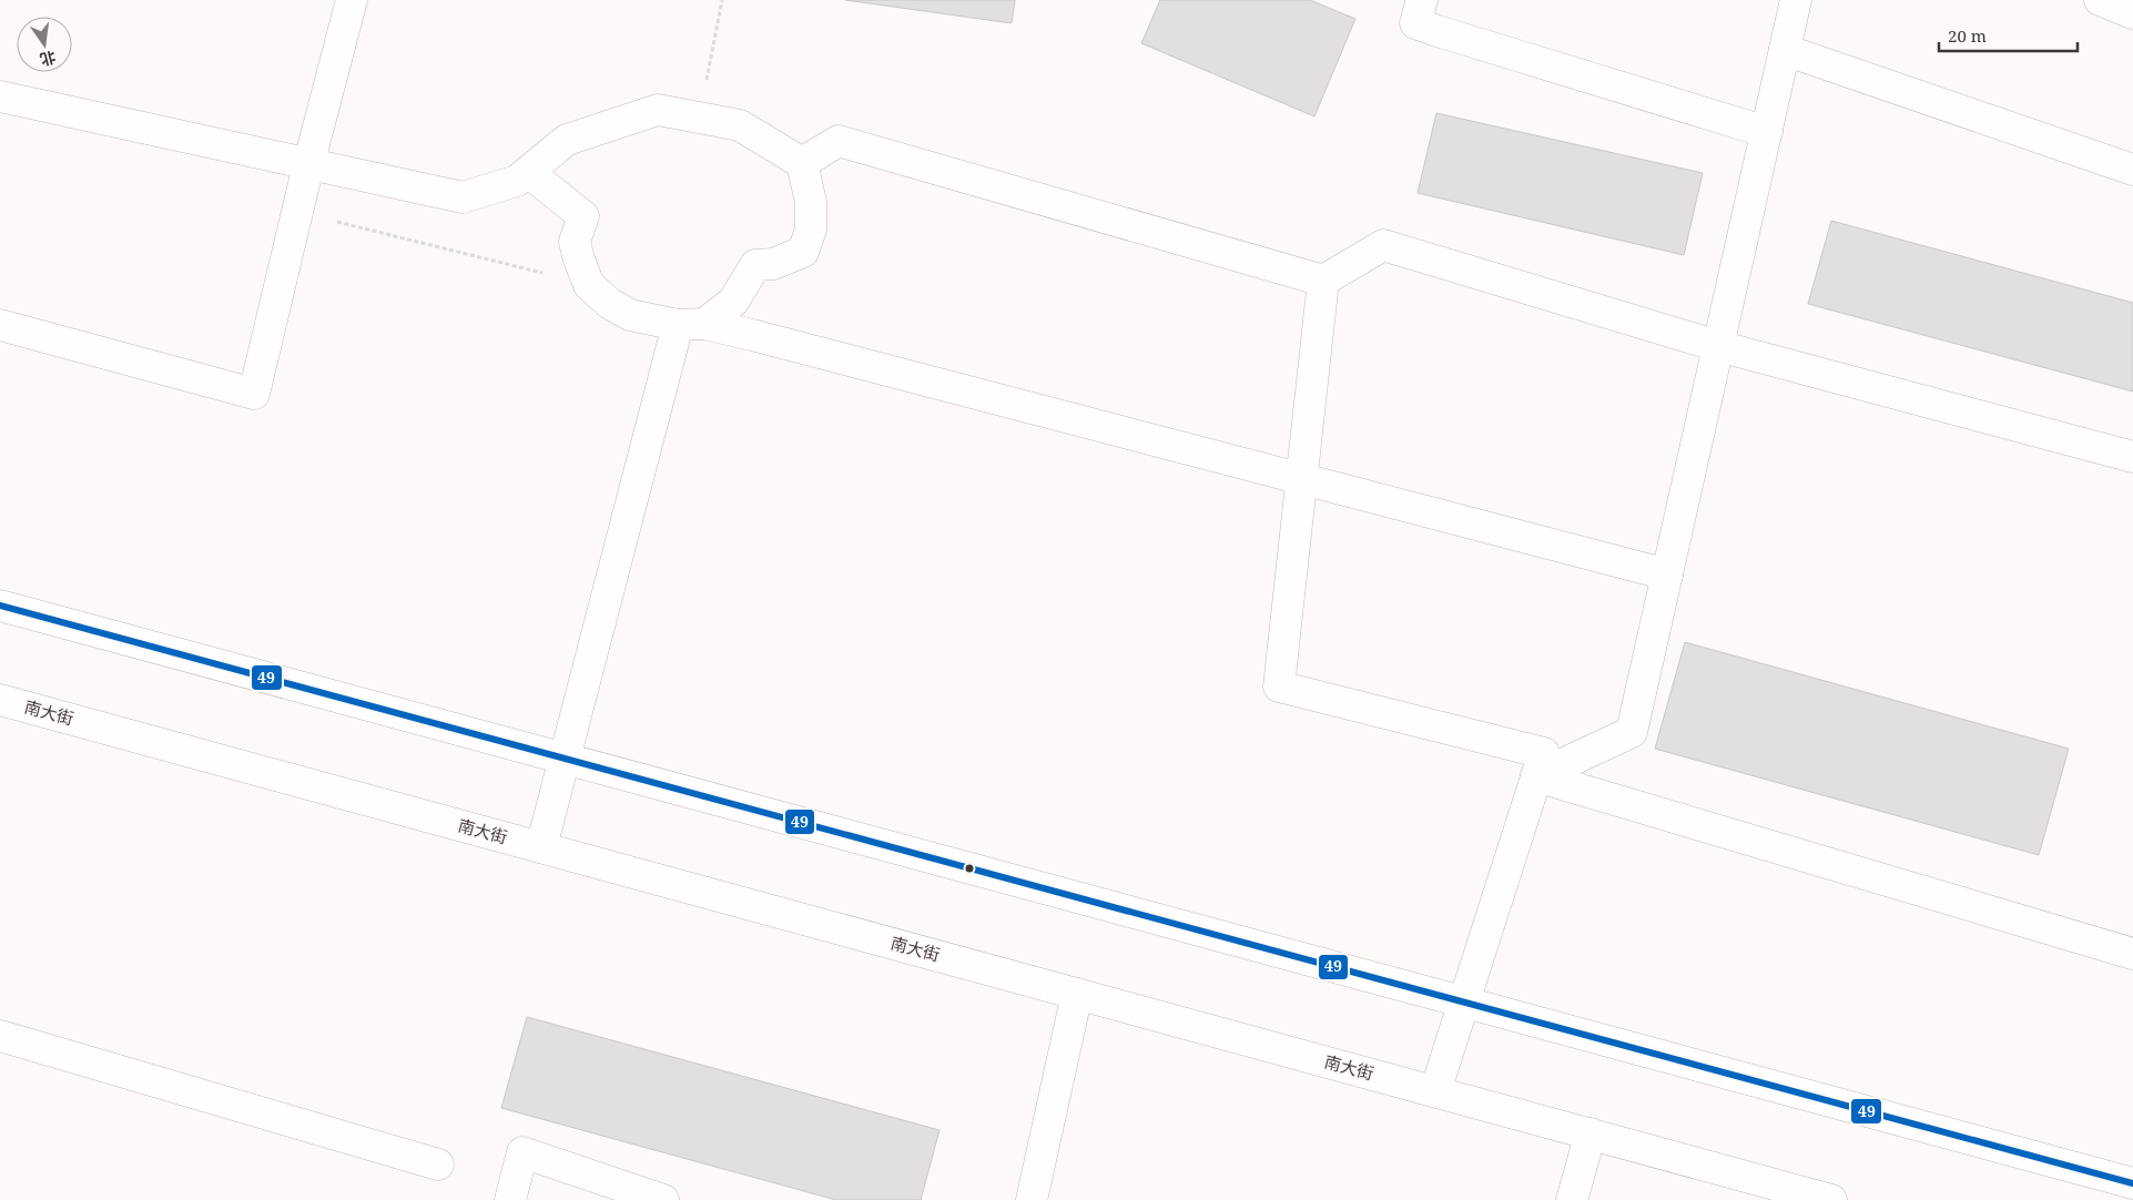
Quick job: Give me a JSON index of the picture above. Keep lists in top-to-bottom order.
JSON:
{
  "streets": {
    "street": ["南大街"]
  },
  "lines": ["transit line 49"],
  "scale_bar": "20 m",
  "north": "bottom"
}
